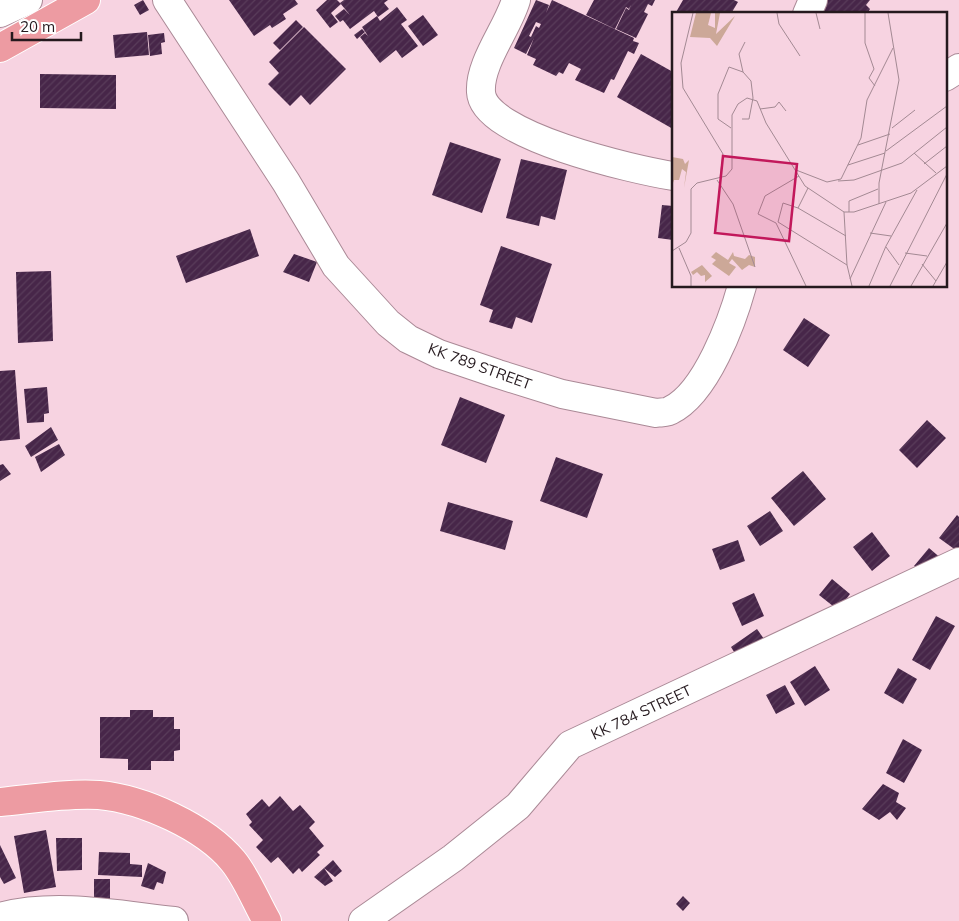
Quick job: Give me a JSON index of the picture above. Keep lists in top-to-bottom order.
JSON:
{
  "streets": {
    "street": ["KK 789 STREET", "KK 784 STREET"]
  },
  "scale_bar": "20 m"
}
